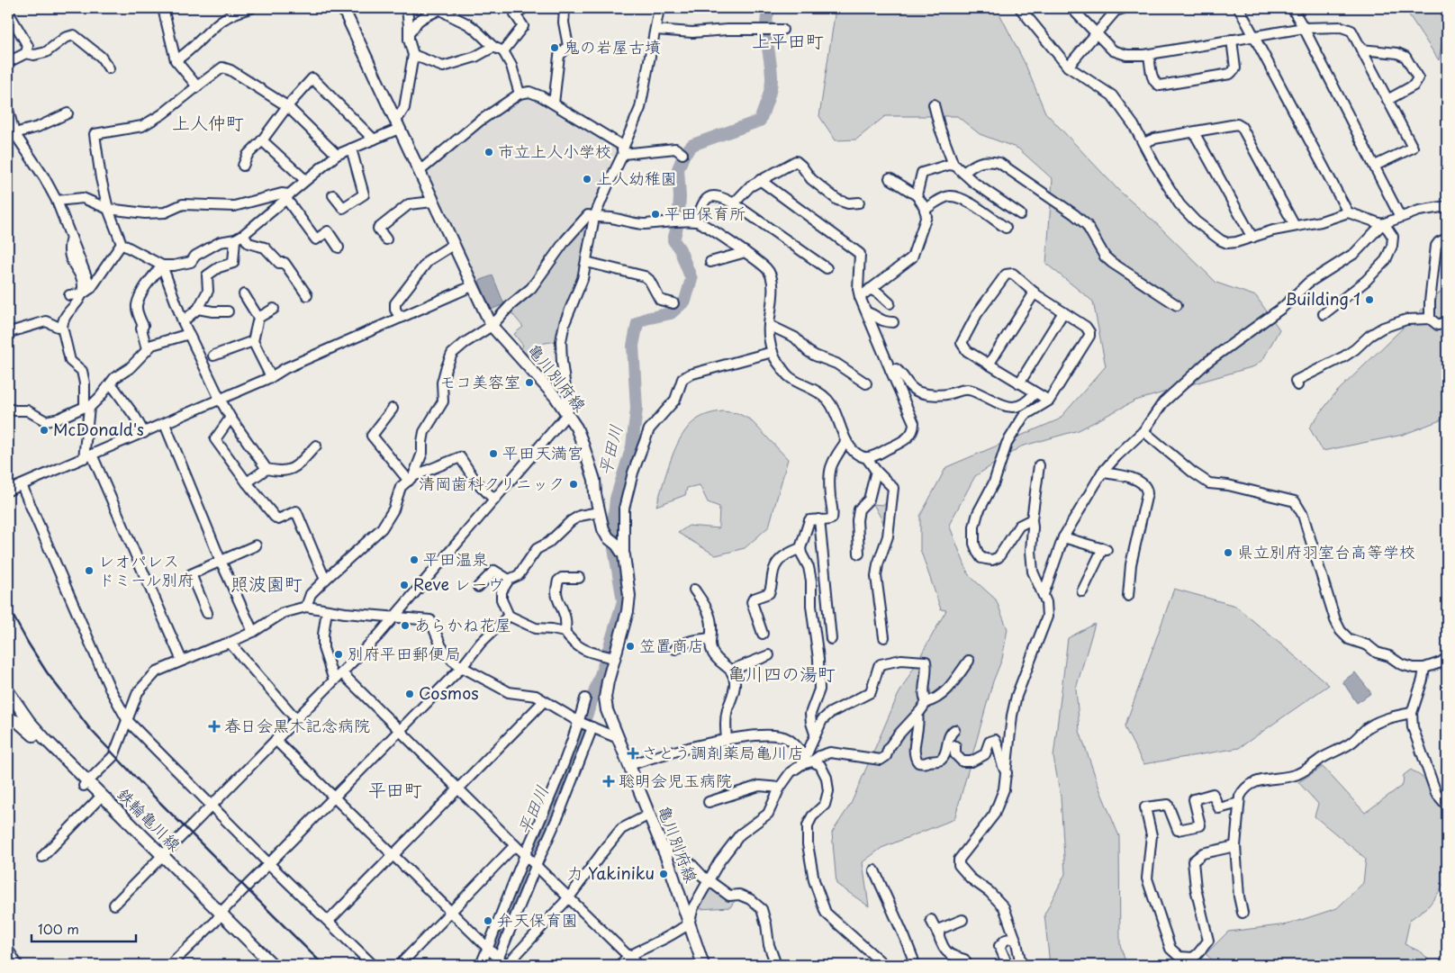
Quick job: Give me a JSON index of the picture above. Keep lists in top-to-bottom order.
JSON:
{
  "streets": {
    "main road": ["亀川別府線", "鉄輪亀川線"]
  },
  "districts": [
    "上平田町",
    "上人仲町",
    "照波園町",
    "亀川四の湯町",
    "平田町"
  ],
  "water": ["平田川"],
  "places": {
    "other": [
      "鬼の岩屋古墳",
      "市立上人小学校",
      "上人幼稚園",
      "平田保育所",
      "Building 1",
      "モコ美容室",
      "McDonald's",
      "平田天満宮",
      "清岡歯科クリニック",
      "県立別府羽室台高等学校",
      "平田温泉",
      "レオパレス ドミール別府",
      "Reve レーヴ",
      "あらかね花屋",
      "笠置商店",
      "別府平田郵便局",
      "Cosmos",
      "力 Yakiniku",
      "弁天保育園"
    ],
    "health": ["春日会黒木記念病院", "さとう調剤薬局亀川店", "聡明会児玉病院"]
  },
  "scale_bar": "100 m"
}
